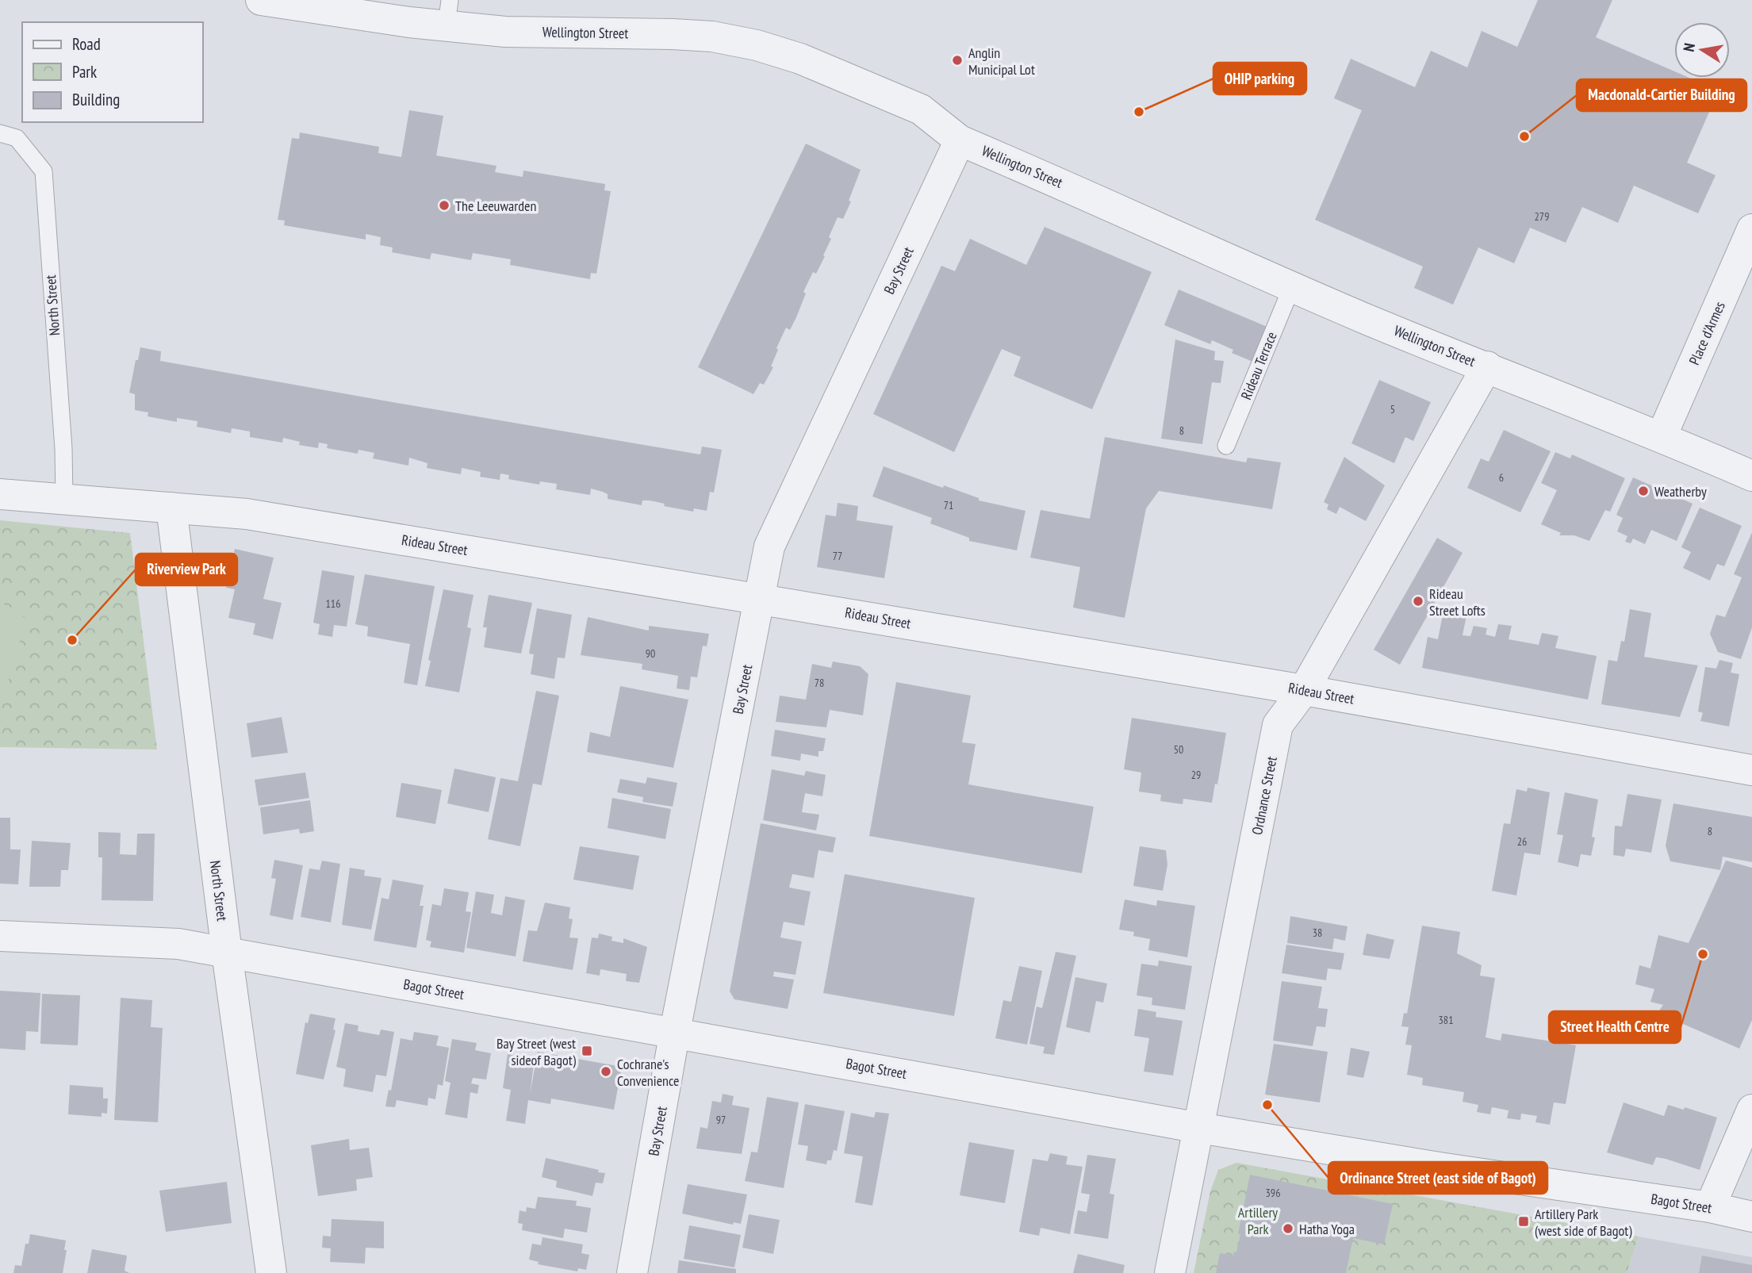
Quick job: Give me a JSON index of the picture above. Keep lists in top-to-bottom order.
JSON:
{
  "streets": {
    "street": [
      "Wellington Street",
      "Bay Street",
      "North Street",
      "Place d'Armes",
      "Rideau Street",
      "Ordnance Street",
      "Bagot Street"
    ],
    "lane": ["Rideau Terrace"]
  },
  "crossings": [
    ["Wellington Street", "Bay Street"],
    ["Wellington Street", "Place d'Armes"],
    ["Wellington Street", "Rideau Terrace"],
    ["Wellington Street", "Ordnance Street"],
    ["Bay Street", "Rideau Street"],
    ["Bay Street", "Bagot Street"],
    ["North Street", "Rideau Street"],
    ["North Street", "Bagot Street"],
    ["Rideau Street", "Ordnance Street"],
    ["Ordnance Street", "Bagot Street"]
  ],
  "parks": ["Artillery Park"],
  "places": {
    "other": [
      "Anglin Municipal Lot",
      "OHIP parking",
      "Macdonald-Cartier Building",
      "The Leeuwarden",
      "Weatherby",
      "Rideau Street Lofts",
      "Riverview Park",
      "Street Health Centre",
      "Cochrane's Convenience",
      "Ordinance Street (east side of Bagot)",
      "Hatha Yoga"
    ],
    "transit": ["Bay Street (west sideof Bagot)", "Artillery Park (west side of Bagot)"]
  },
  "house_numbers": [
    "279",
    "5",
    "8",
    "6",
    "71",
    "77",
    "116",
    "90",
    "78",
    "50",
    "29",
    "8",
    "26",
    "38",
    "381",
    "97",
    "396"
  ],
  "legend": ["Road", "Park", "Building"],
  "north": "left"
}
